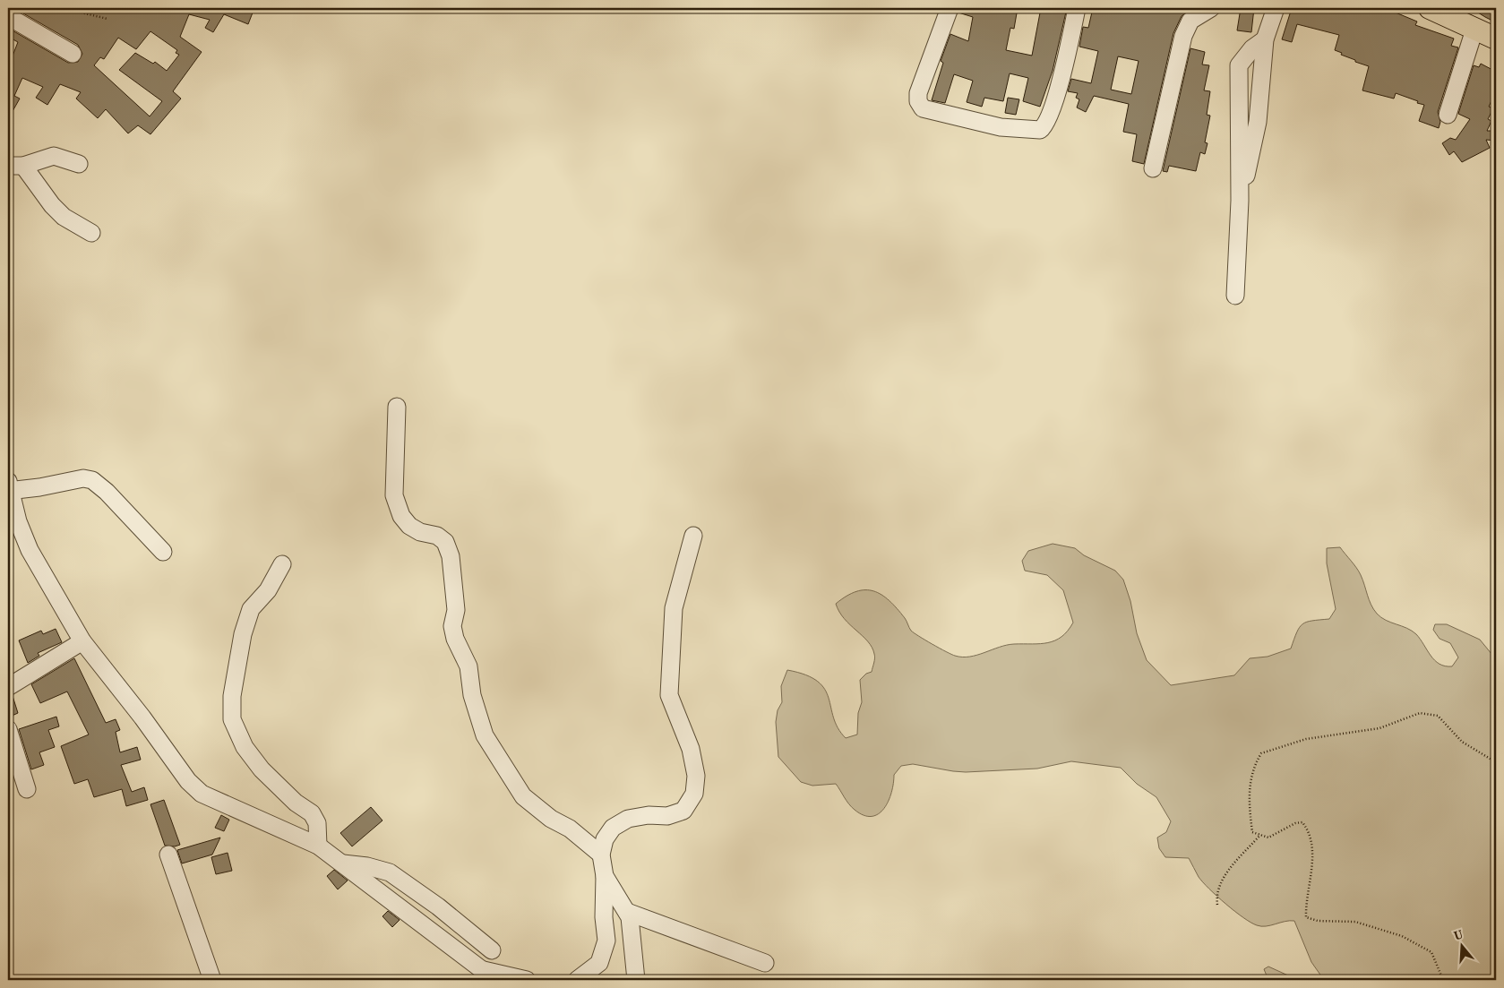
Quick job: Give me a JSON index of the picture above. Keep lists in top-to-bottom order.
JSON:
{
  "north": "top"
}
